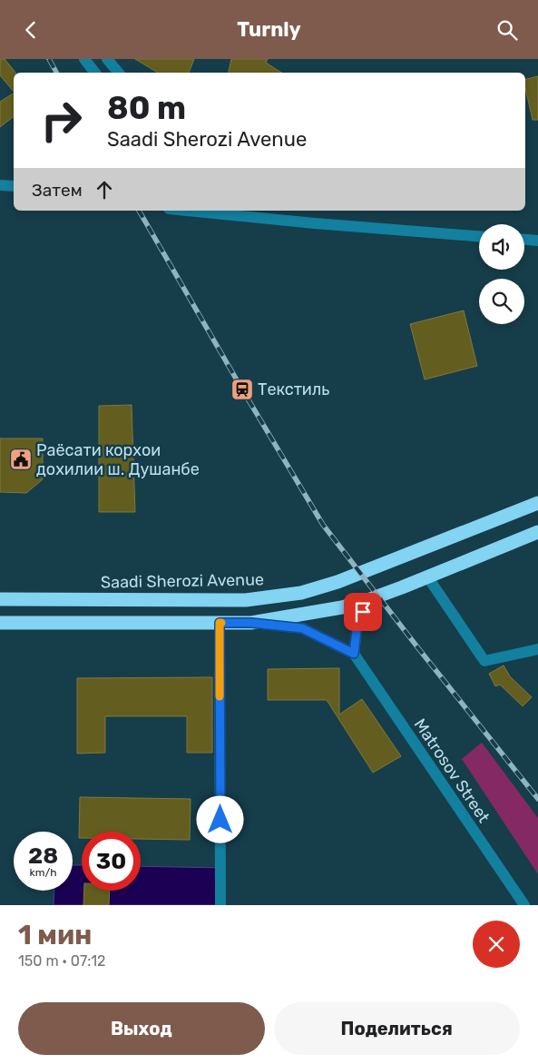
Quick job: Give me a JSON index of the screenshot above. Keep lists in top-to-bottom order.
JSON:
{
  "streets": {
    "highway": ["Saadi Sherozi Avenue"],
    "street": ["Matrosov Street"]
  },
  "places": {
    "station": ["Текстиль"],
    "public building": ["Раёсати корхои дохилии ш. Душанбе"]
  },
  "page": {
    "header": "Turnly",
    "turn": ["80 m", "Saadi Sherozi Avenue"],
    "then": "Затем",
    "speed": "28 km/h",
    "limit": "30",
    "heading": ["1 мин", "150 m · 07:12"],
    "buttons": ["Выход", "Поделиться"]
  }
}
